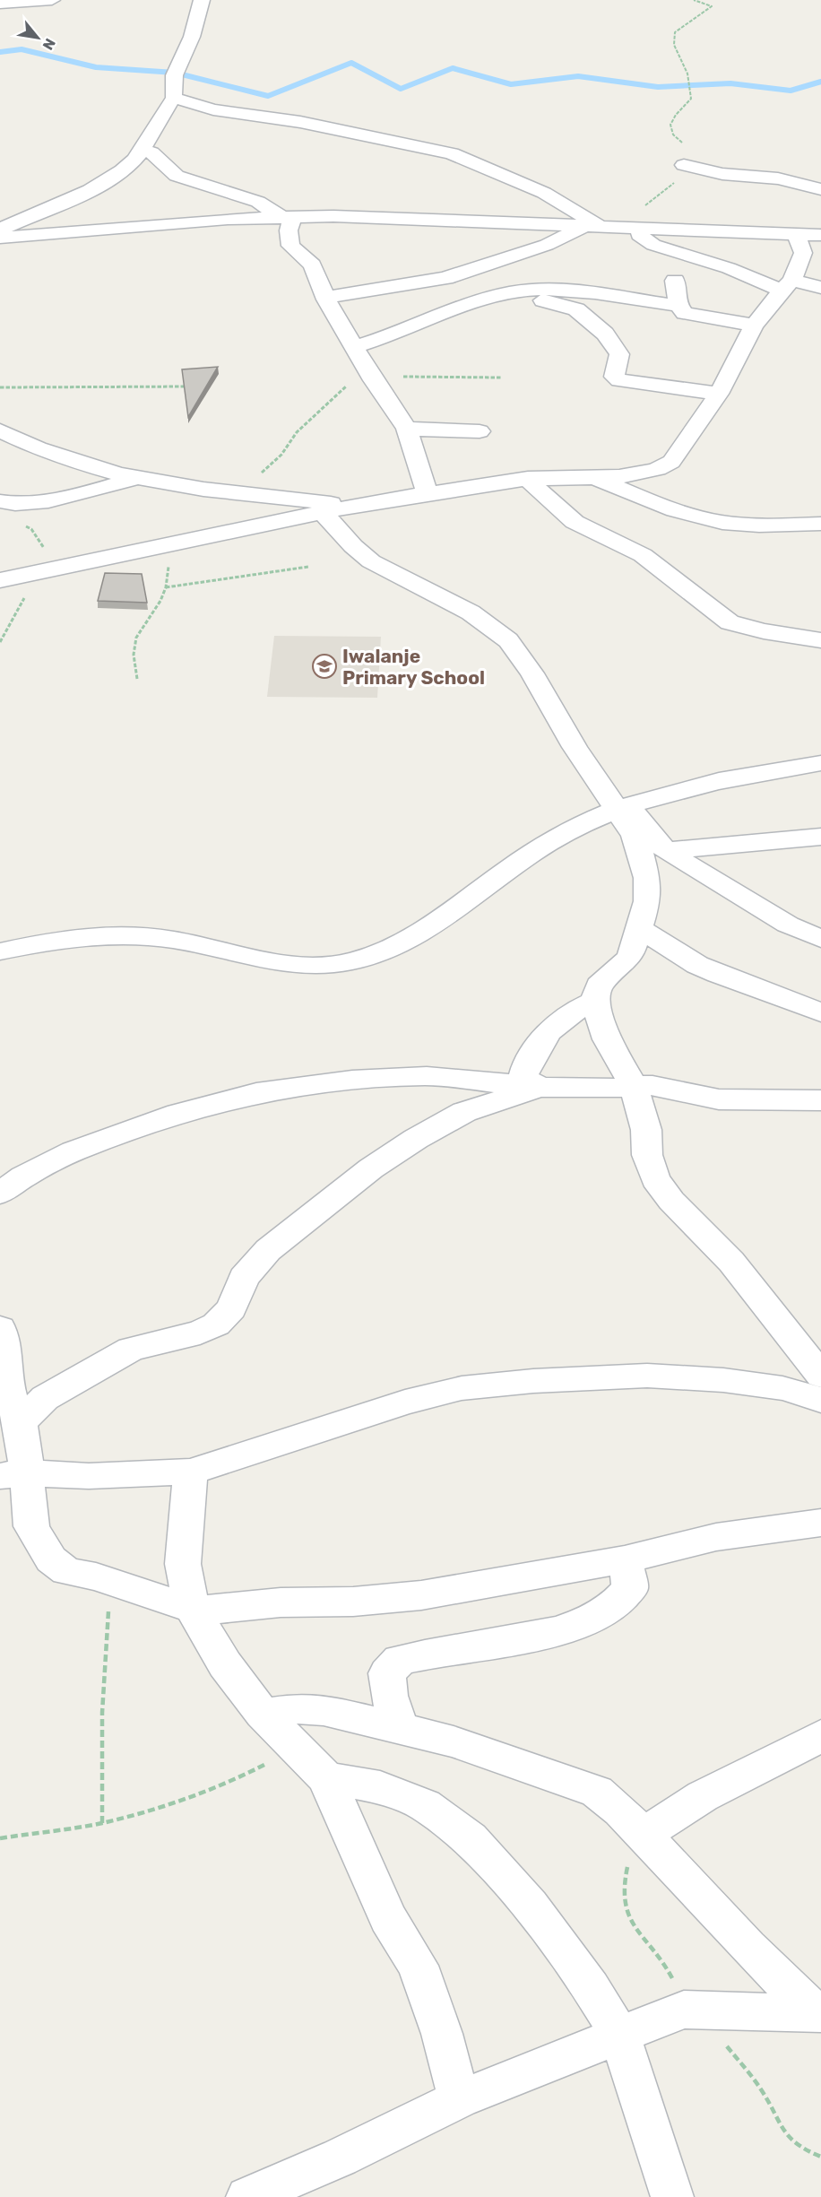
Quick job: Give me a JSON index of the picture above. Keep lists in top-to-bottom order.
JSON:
{
  "places": {
    "school or university": ["Iwalanje Primary School"]
  },
  "north": "bottom right"
}
